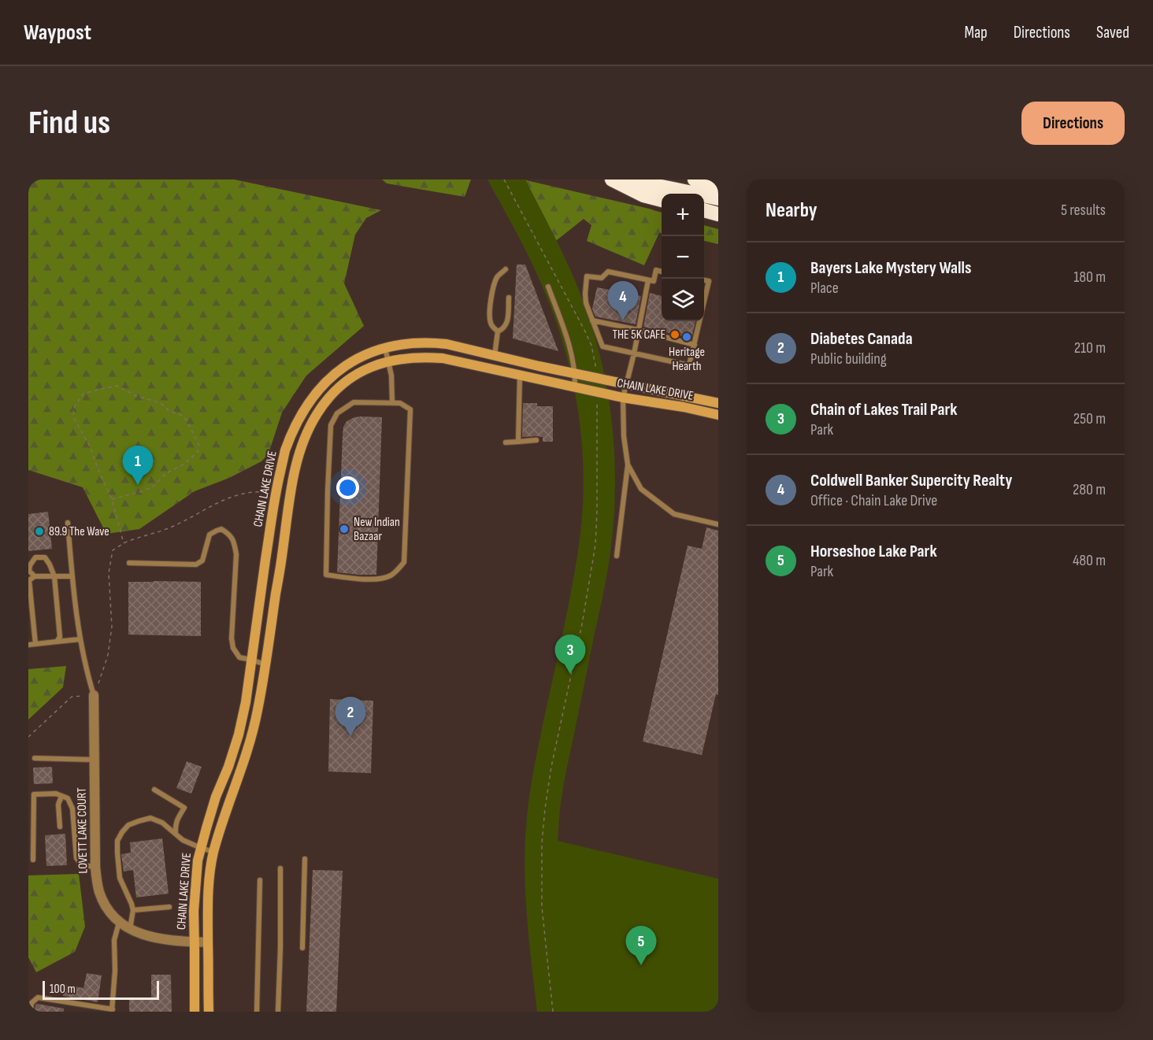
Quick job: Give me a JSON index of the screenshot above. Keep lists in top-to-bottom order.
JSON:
{
  "streets": {
    "street": ["CHAIN LAKE DRIVE", "LOVETT LAKE COURT"]
  },
  "crossings": [
    ["CHAIN LAKE DRIVE", "LOVETT LAKE COURT"]
  ],
  "places": [
    "THE 5K CAFE",
    "Heritage Hearth",
    "New Indian Bazaar",
    "89.9 The Wave"
  ],
  "scale_bar": "100 m",
  "page": {
    "header": "Waypost",
    "nav": ["Map", "Directions", "Saved"],
    "buttons": "Directions",
    "title": "Find us",
    "heading": ["Nearby", "5 results"],
    "map_buttons": ["+", "−"],
    "list": [
      {
        "mark": "1",
        "name": "Bayers Lake Mystery Walls",
        "note": "Place",
        "value": "180 m"
      },
      {
        "mark": "2",
        "name": "Diabetes Canada",
        "note": "Public building",
        "value": "210 m"
      },
      {
        "mark": "3",
        "name": "Chain of Lakes Trail Park",
        "note": "Park",
        "value": "250 m"
      },
      {
        "mark": "4",
        "name": "Coldwell Banker Supercity Realty",
        "note": "Office · Chain Lake Drive",
        "value": "280 m"
      },
      {
        "mark": "5",
        "name": "Horseshoe Lake Park",
        "note": "Park",
        "value": "480 m"
      }
    ],
    "pins": [
      "4",
      "1",
      "3",
      "2",
      "5"
    ],
    "scale": "100 m"
  }
}
